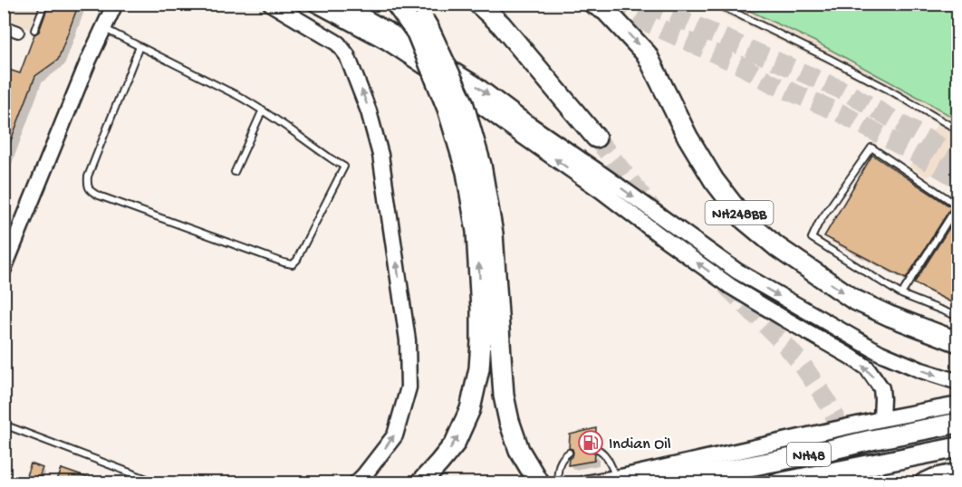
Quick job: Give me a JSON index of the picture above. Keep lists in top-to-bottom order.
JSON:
{
  "streets": {
    "highway": ["NH248BB", "NH48"]
  },
  "places": {
    "fuel station": ["Indian Oil"]
  }
}
